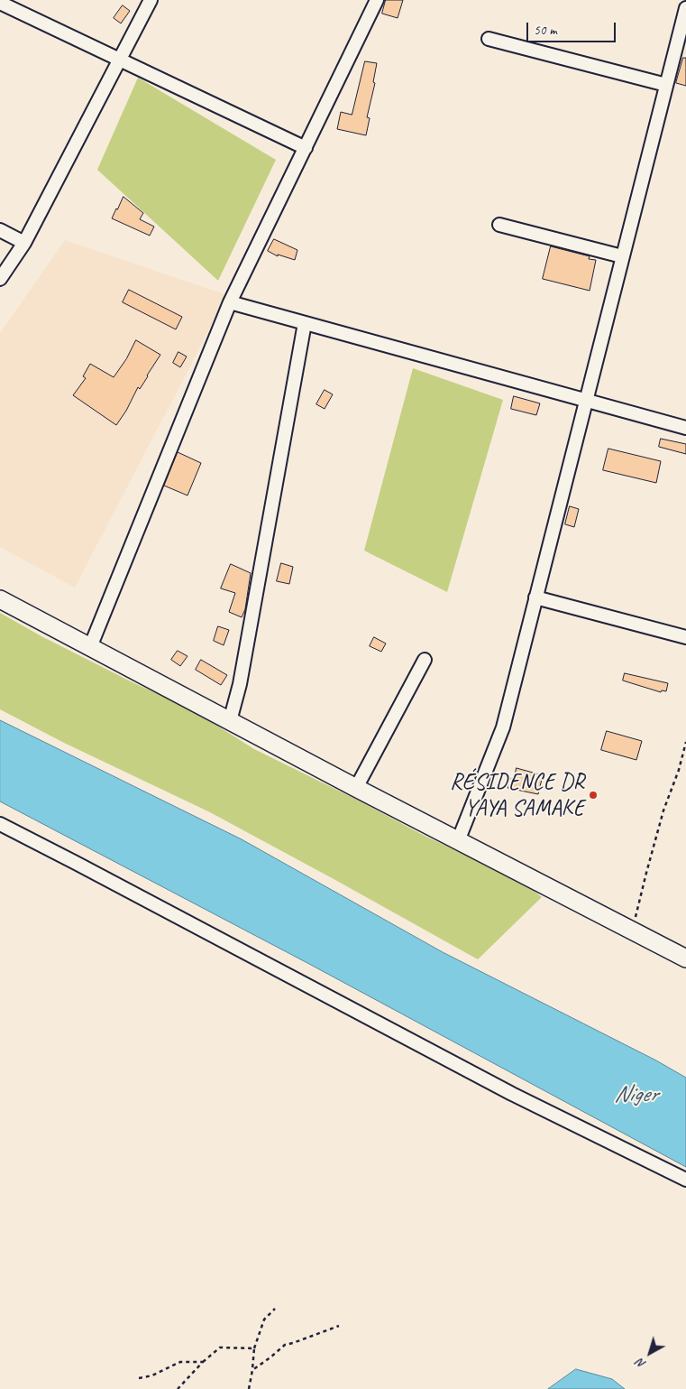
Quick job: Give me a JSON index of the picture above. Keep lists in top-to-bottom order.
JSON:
{
  "water": ["Niger"],
  "places": ["RÉSIDENCE DR YAYA SAMAKE"],
  "scale_bar": "50 m",
  "north": "bottom left"
}
